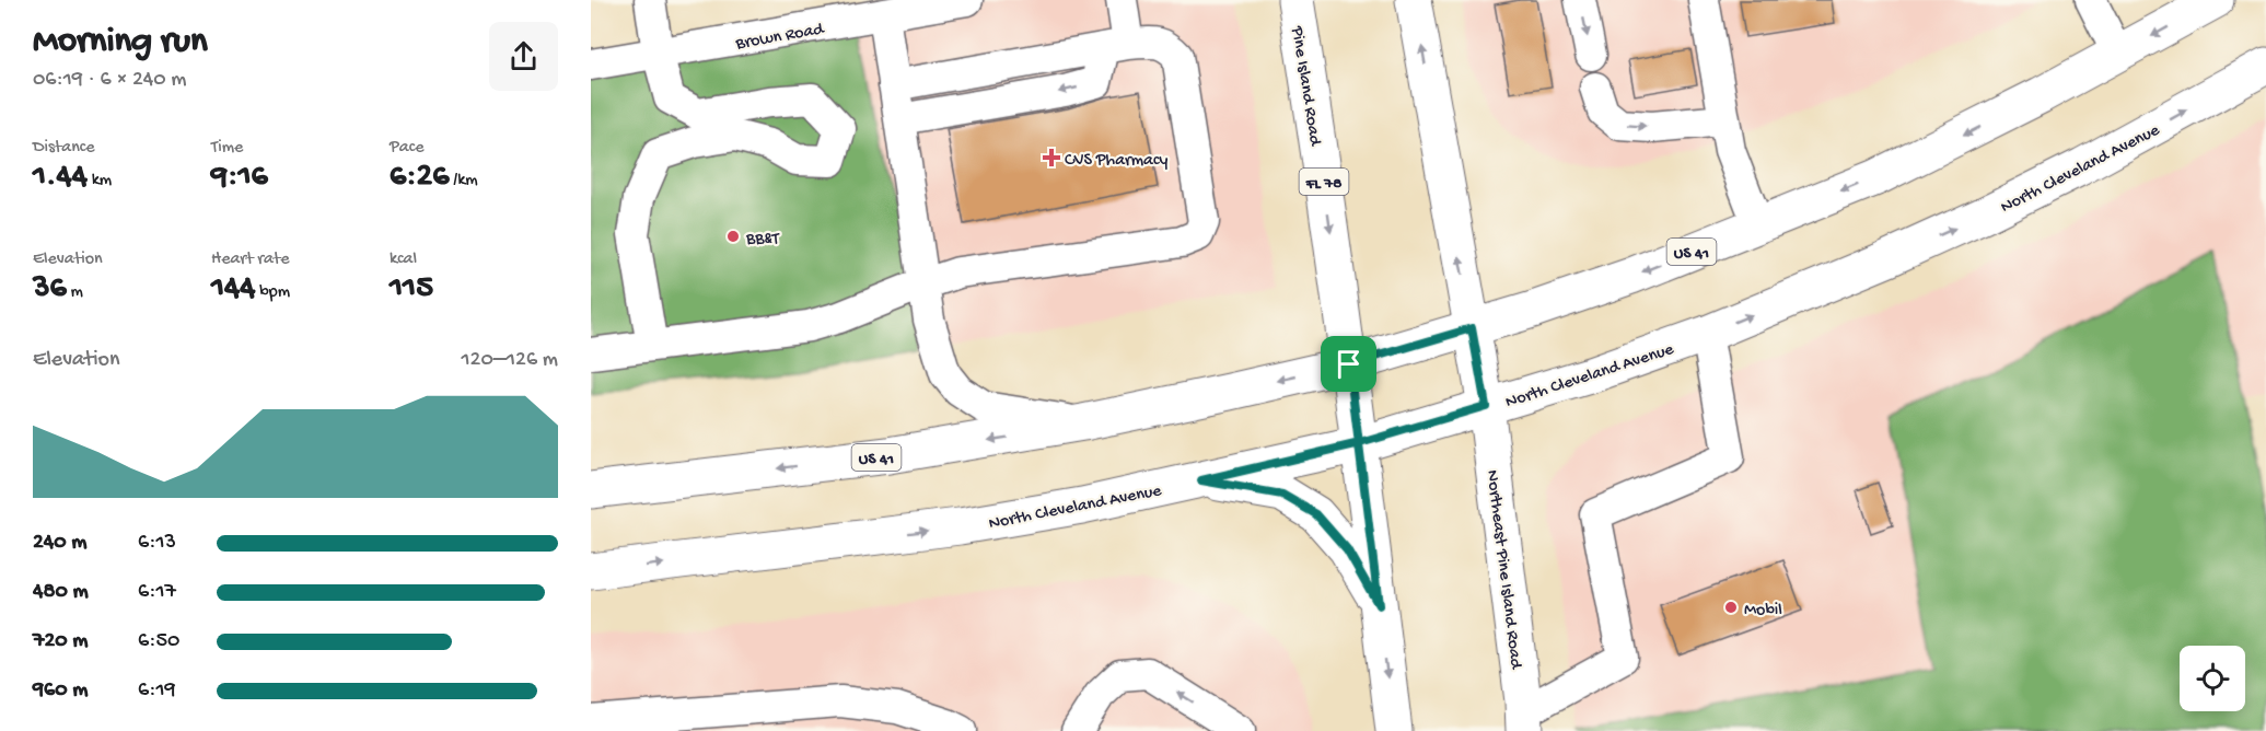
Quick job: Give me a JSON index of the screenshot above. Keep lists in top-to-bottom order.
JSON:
{
  "streets": {
    "main road": [
      "Pine Island Road",
      "North Cleveland Avenue",
      "FL 78",
      "US 41",
      "Northeast Pine Island Road"
    ],
    "street": ["Brown Road"]
  },
  "crossings": [
    ["Pine Island Road", "North Cleveland Avenue"],
    ["Pine Island Road", "FL 78"],
    ["Pine Island Road", "US 41"],
    ["North Cleveland Avenue", "FL 78"],
    ["North Cleveland Avenue", "Northeast Pine Island Road"]
  ],
  "places": {
    "health": ["CVS Pharmacy"],
    "other": ["BB&T", "Mobil"]
  },
  "page": {
    "heading": ["Morning run", "06:19 · 6 × 240 m"],
    "stats": [
      ["Distance", "1.44 km"],
      ["Time", "9:16"],
      ["Pace", "6:26 /km"],
      ["Elevation", "36 m"],
      ["Heart rate", "144 bpm"],
      ["kcal", "115"]
    ],
    "chart": ["Elevation", "120–126 m"],
    "list": [
      {
        "name": "240 m",
        "note": "6:13"
      },
      {
        "name": "480 m",
        "note": "6:17"
      },
      {
        "name": "720 m",
        "note": "6:50"
      },
      {
        "name": "960 m",
        "note": "6:19"
      }
    ]
  }
}
